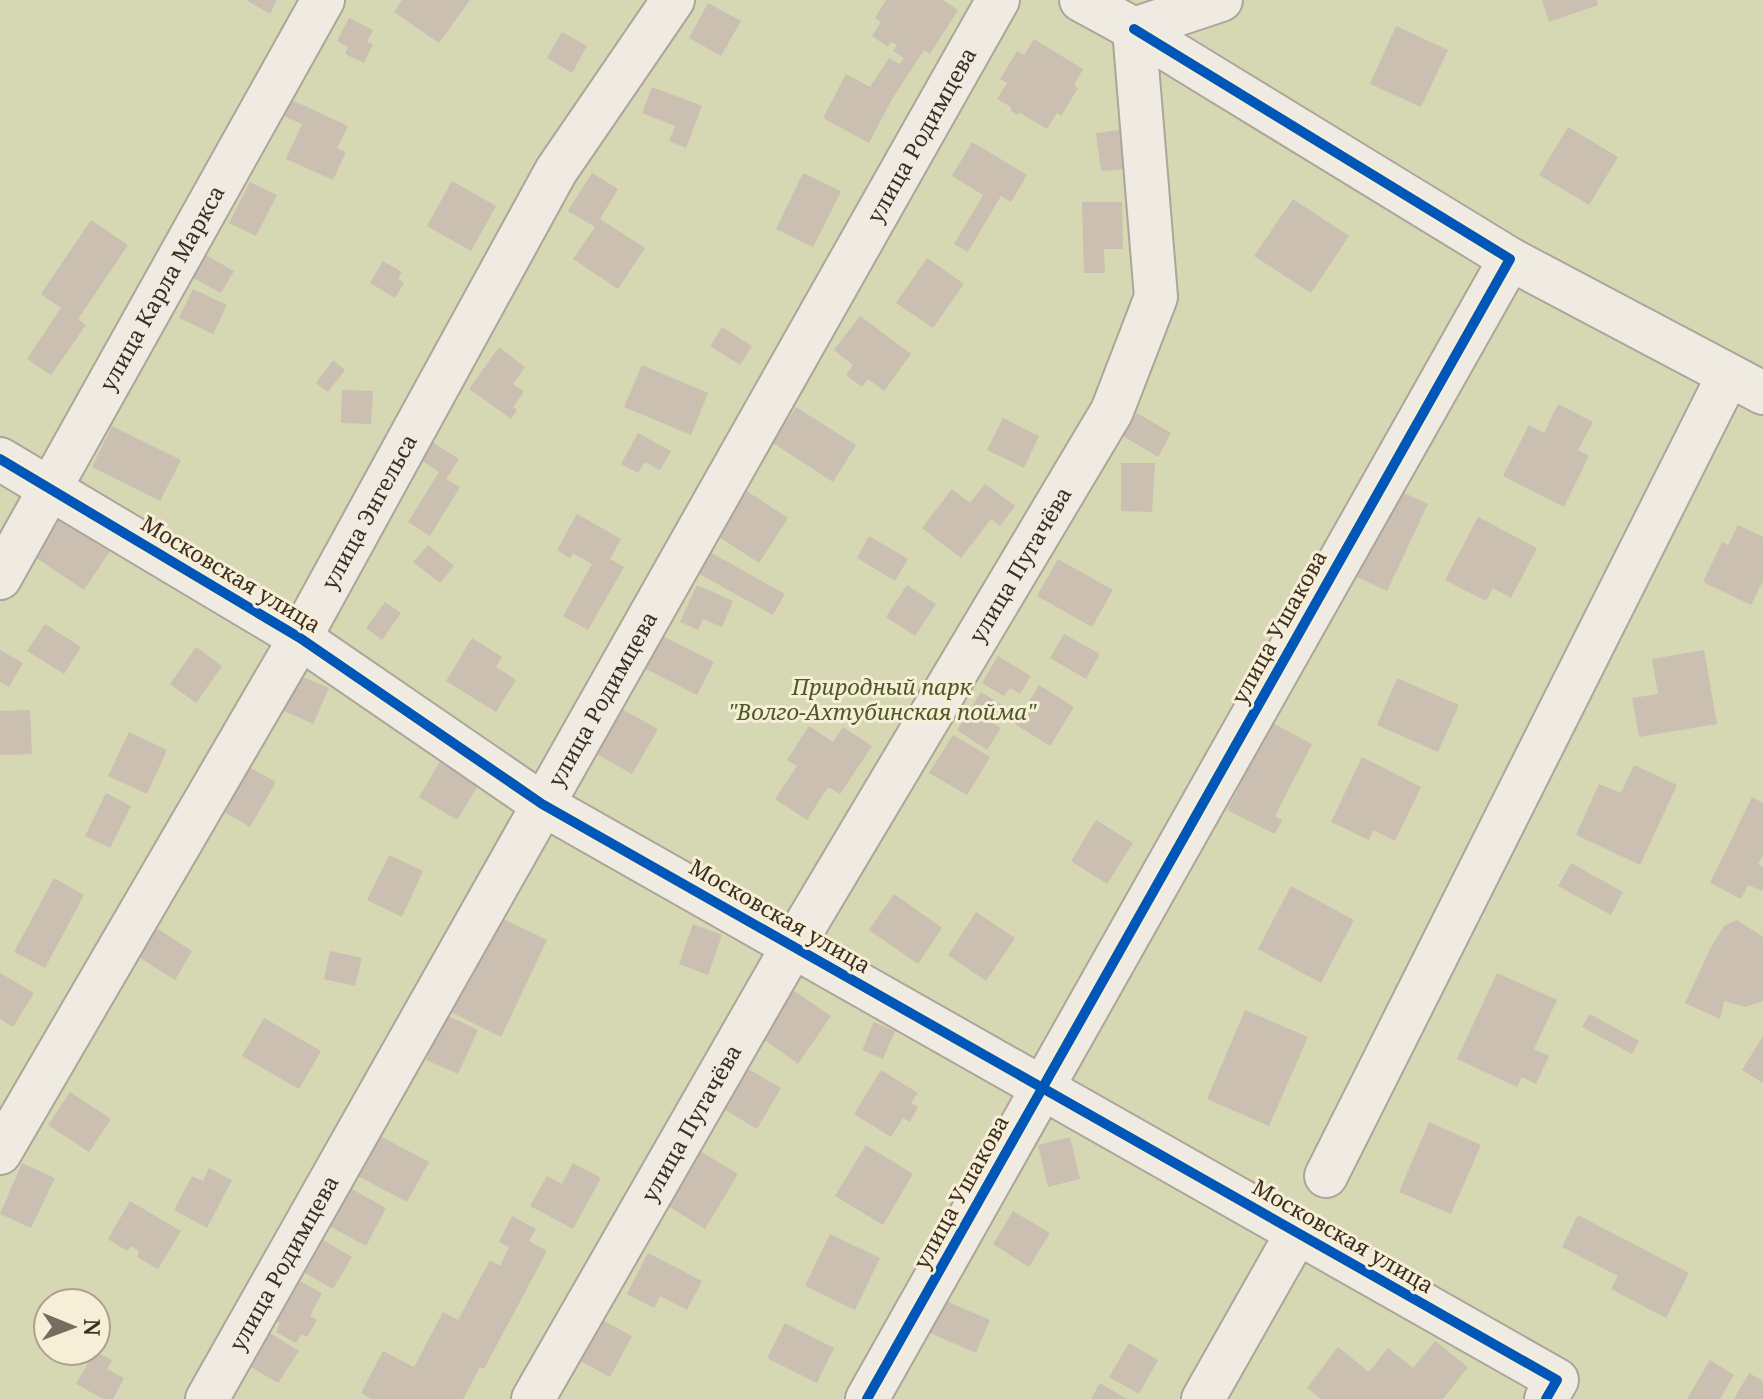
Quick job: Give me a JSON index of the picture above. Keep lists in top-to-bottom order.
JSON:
{
  "streets": {
    "street": [
      "улица Родимцева",
      "улица Карла Маркса",
      "улица Энгельса",
      "улица Пугачёва",
      "Московская улица",
      "улица Ушакова"
    ]
  },
  "crossings": [
    ["улица Родимцева", "Московская улица"],
    ["улица Карла Маркса", "Московская улица"],
    ["улица Энгельса", "Московская улица"],
    ["улица Пугачёва", "Московская улица"],
    ["Московская улица", "улица Ушакова"]
  ],
  "parks": ["Природный парк \"Волго-Ахтубинская пойма\""],
  "north": "right"
}
